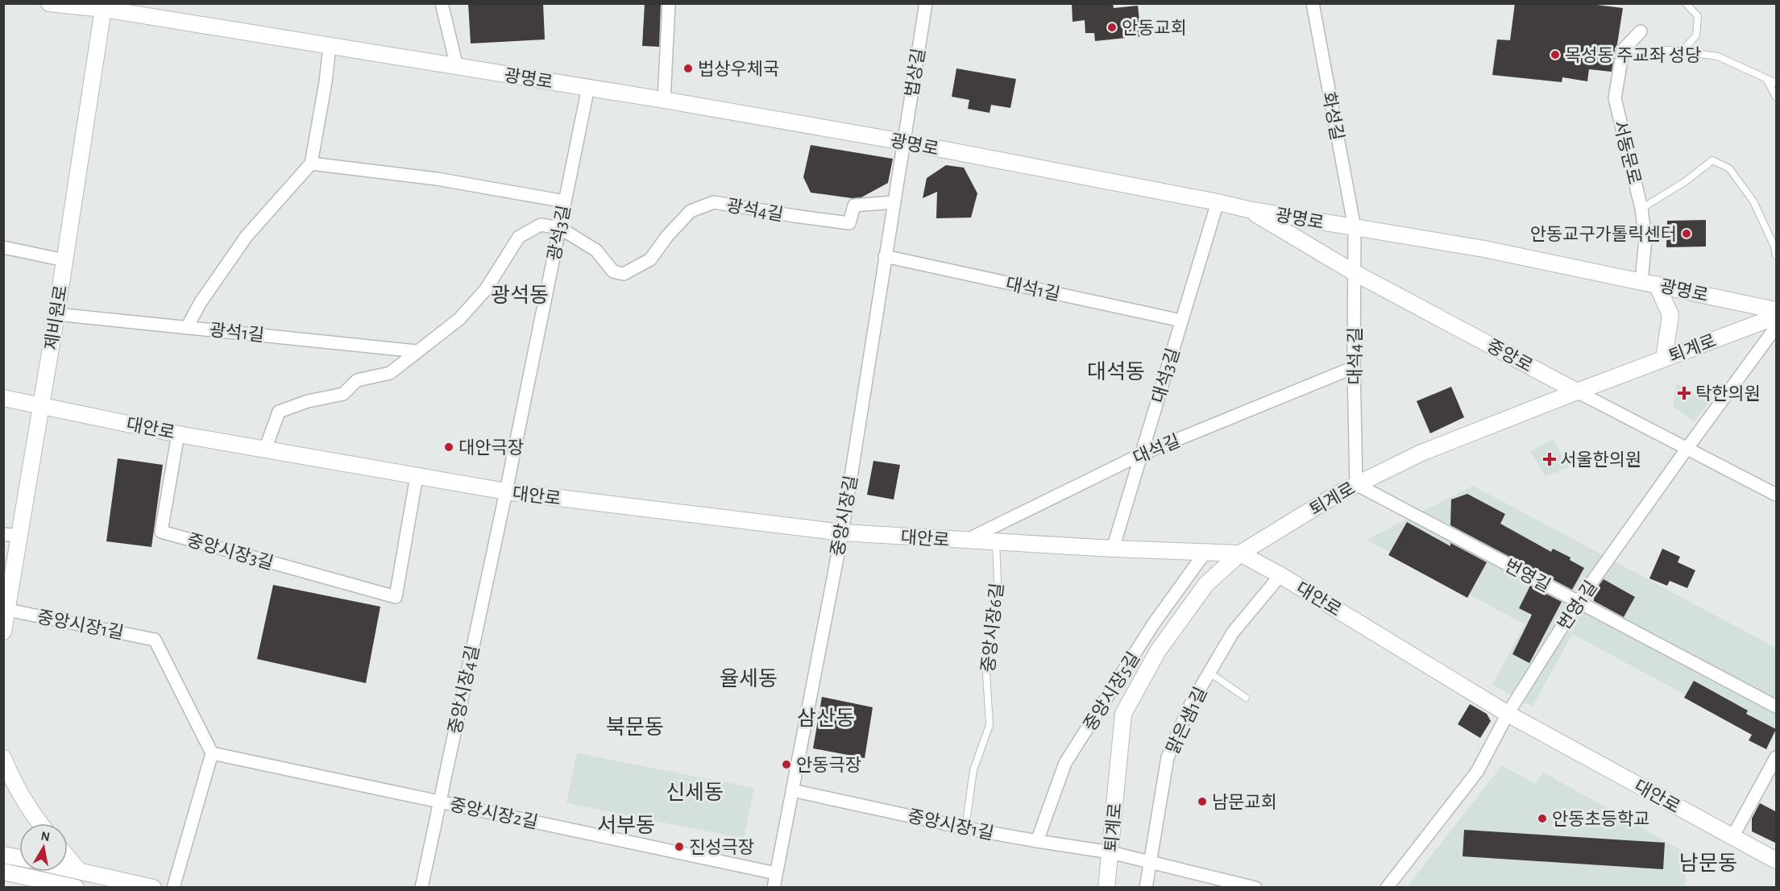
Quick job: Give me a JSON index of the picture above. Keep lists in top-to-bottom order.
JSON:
{
  "streets": {
    "street": [
      "법상길",
      "광명로",
      "화성길",
      "서동문로",
      "광석4길",
      "광석3길",
      "대석1길",
      "제비원로",
      "광석1길",
      "퇴계로",
      "중앙로",
      "대석4길",
      "대석3길",
      "대안로",
      "대석길",
      "중앙시장길",
      "중앙시장3길",
      "번영길",
      "번영1길",
      "중앙시장1길",
      "중앙시장4길",
      "중앙시장5길",
      "맑은샘1길",
      "중앙시장2길"
    ],
    "lane": ["중앙시장6길"]
  },
  "crossings": [
    ["법상길", "광명로"],
    ["법상길", "중앙시장길"],
    ["광명로", "화성길"],
    ["광명로", "서동문로"],
    ["광명로", "광석3길"],
    ["광명로", "제비원로"],
    ["광명로", "중앙로"],
    ["광명로", "대석4길"],
    ["광명로", "대석3길"],
    ["광명로", "중앙시장길"],
    ["화성길", "대석4길"],
    ["광석4길", "광석3길"],
    ["광석4길", "중앙시장길"],
    ["광석3길", "대안로"],
    ["광석3길", "중앙시장4길"],
    ["대석1길", "대석3길"],
    ["대석1길", "중앙시장길"],
    ["제비원로", "광석1길"],
    ["제비원로", "대안로"],
    ["제비원로", "중앙시장1길"],
    ["퇴계로", "중앙로"],
    ["퇴계로", "대석4길"],
    ["퇴계로", "대안로"],
    ["퇴계로", "번영길"],
    ["퇴계로", "중앙시장1길"],
    ["중앙로", "대석4길"],
    ["중앙로", "번영1길"],
    ["대석4길", "대석길"],
    ["대석4길", "번영길"],
    ["대석3길", "대안로"],
    ["대석3길", "대석길"],
    ["대안로", "대석길"],
    ["대안로", "중앙시장길"],
    ["대안로", "중앙시장3길"],
    ["대안로", "번영1길"],
    ["대안로", "중앙시장6길"],
    ["대안로", "중앙시장4길"],
    ["대안로", "중앙시장5길"],
    ["대안로", "맑은샘1길"],
    ["중앙시장길", "중앙시장1길"],
    ["중앙시장길", "중앙시장2길"],
    ["번영길", "번영1길"],
    ["중앙시장1길", "중앙시장6길"],
    ["중앙시장1길", "중앙시장5길"],
    ["중앙시장1길", "맑은샘1길"],
    ["중앙시장1길", "중앙시장2길"],
    ["중앙시장4길", "중앙시장2길"]
  ],
  "districts": [
    "광석동",
    "대석동",
    "율세동",
    "삼산동",
    "북문동",
    "신세동",
    "서부동",
    "남문동"
  ],
  "places": {
    "other": [
      "안동교회",
      "목성동 주교좌 성당",
      "법상우체국",
      "안동교구가톨릭센터",
      "대안극장",
      "안동극장",
      "남문교회",
      "안동초등학교",
      "진성극장"
    ],
    "health": ["탁한의원", "서울한의원"]
  },
  "north": "top"
}
